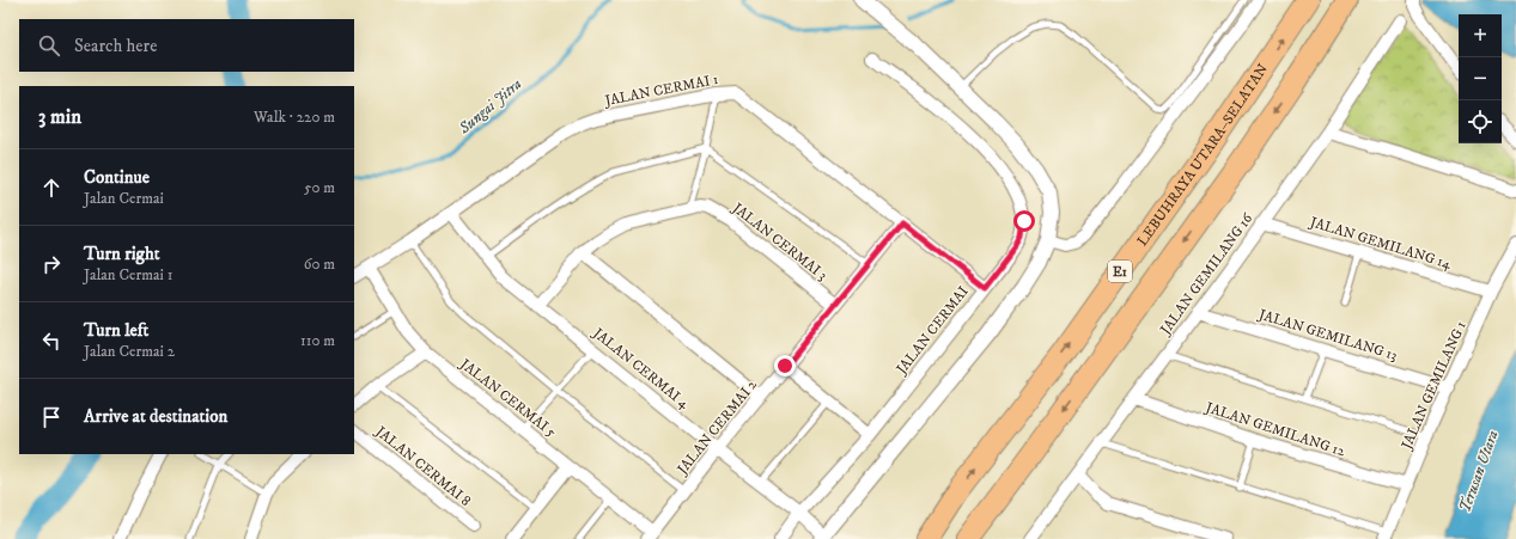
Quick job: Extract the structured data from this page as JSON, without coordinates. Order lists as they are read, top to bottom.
{
  "streets": {
    "highway": ["LEBUHRAYA UTARA–SELATAN", "E1"],
    "street": [
      "JALAN CERMAI 1",
      "JALAN CERMAI 3",
      "JALAN GEMILANG 14",
      "JALAN GEMILANG 16",
      "JALAN CERMAI",
      "JALAN GEMILANG 13",
      "JALAN CERMAI 4",
      "JALAN GEMILANG 1",
      "JALAN CERMAI 5",
      "JALAN CERMAI 2",
      "JALAN GEMILANG 12",
      "JALAN CERMAI 8"
    ]
  },
  "crossings": [
    ["JALAN CERMAI 1", "JALAN CERMAI"],
    ["JALAN CERMAI 1", "JALAN CERMAI 4"],
    ["JALAN CERMAI 1", "JALAN CERMAI 5"],
    ["JALAN CERMAI 1", "JALAN CERMAI 2"],
    ["JALAN CERMAI 3", "JALAN CERMAI 4"],
    ["JALAN CERMAI 3", "JALAN CERMAI 2"],
    ["JALAN GEMILANG 14", "JALAN GEMILANG 16"],
    ["JALAN GEMILANG 14", "JALAN GEMILANG 1"],
    ["JALAN GEMILANG 16", "JALAN GEMILANG 13"],
    ["JALAN GEMILANG 16", "JALAN GEMILANG 12"],
    ["JALAN CERMAI", "JALAN CERMAI 4"],
    ["JALAN GEMILANG 13", "JALAN GEMILANG 1"],
    ["JALAN CERMAI 4", "JALAN CERMAI 2"],
    ["JALAN GEMILANG 1", "JALAN GEMILANG 12"],
    ["JALAN CERMAI 5", "JALAN CERMAI 2"]
  ],
  "water": ["Sungai Jitra", "Terusan Utara"],
  "page": {
    "map_buttons": ["+", "−"],
    "search": "Search here",
    "heading": ["3 min", "Walk · 220 m"],
    "list": [
      ["Continue", "Jalan Cermai", "50 m"],
      ["Turn right", "Jalan Cermai 1", "60 m"],
      ["Turn left", "Jalan Cermai 2", "110 m"],
      "Arrive at destination"
    ]
  }
}
